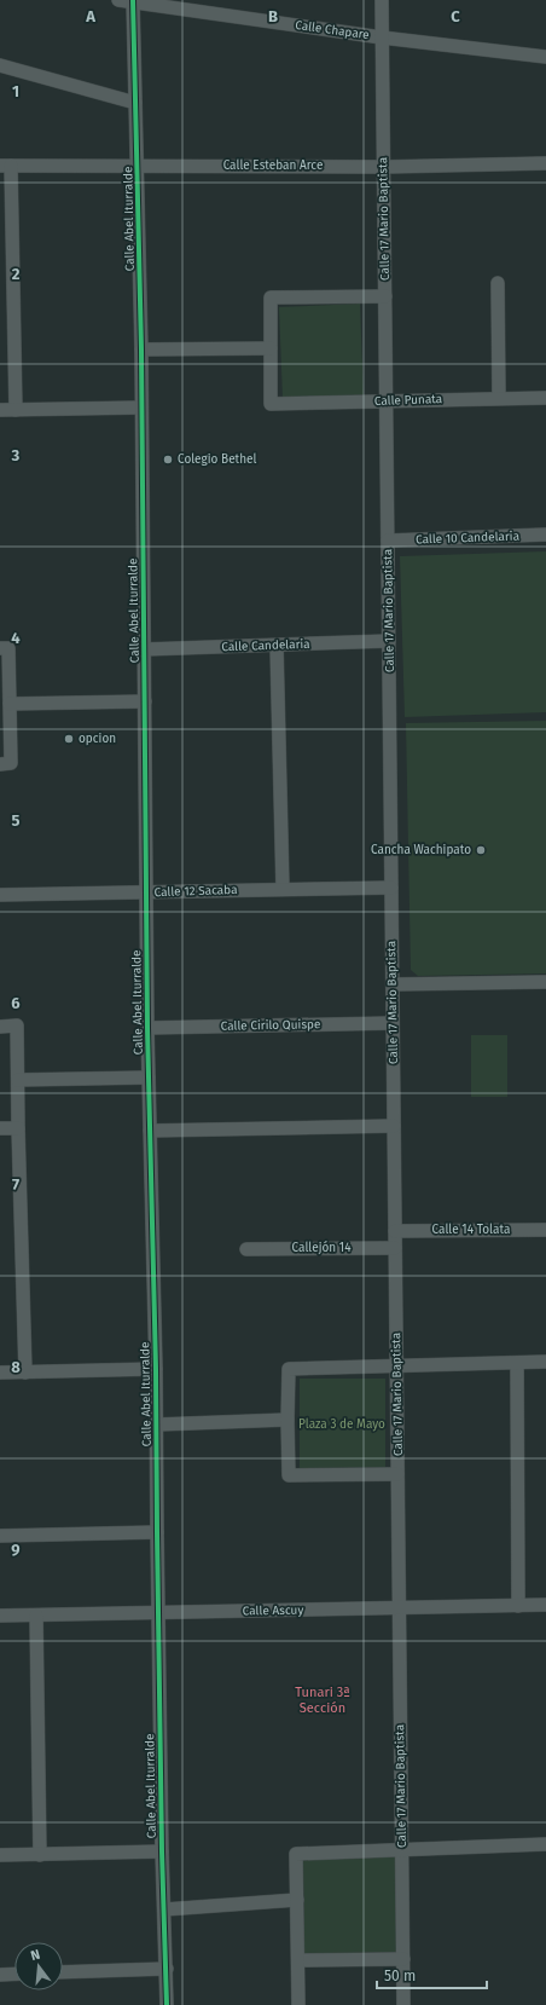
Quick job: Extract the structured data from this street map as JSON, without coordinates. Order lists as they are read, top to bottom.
{
  "streets": {
    "street": [
      "Calle Chapare",
      "Calle Esteban Arce",
      "Calle Abel Iturralde",
      "Calle 17 Mario Baptista",
      "Calle Punata",
      "Calle 10 Candelaria",
      "Calle Candelaria",
      "Calle 12 Sacaba",
      "Calle Cirilo Quispe",
      "Calle 14 Tolata",
      "Callejón 14",
      "Calle Ascuy"
    ]
  },
  "crossings": [
    ["Calle Chapare", "Calle Abel Iturralde"],
    ["Calle Chapare", "Calle 17 Mario Baptista"],
    ["Calle Esteban Arce", "Calle Abel Iturralde"],
    ["Calle Esteban Arce", "Calle 17 Mario Baptista"],
    ["Calle Abel Iturralde", "Calle Candelaria"],
    ["Calle Abel Iturralde", "Calle 12 Sacaba"],
    ["Calle Abel Iturralde", "Calle Cirilo Quispe"],
    ["Calle Abel Iturralde", "Calle Ascuy"],
    ["Calle 17 Mario Baptista", "Calle Punata"],
    ["Calle 17 Mario Baptista", "Calle 10 Candelaria"],
    ["Calle 17 Mario Baptista", "Calle Candelaria"],
    ["Calle 17 Mario Baptista", "Calle 12 Sacaba"],
    ["Calle 17 Mario Baptista", "Calle Cirilo Quispe"],
    ["Calle 17 Mario Baptista", "Calle 14 Tolata"],
    ["Calle 17 Mario Baptista", "Callejón 14"],
    ["Calle 17 Mario Baptista", "Calle Ascuy"]
  ],
  "districts": ["Tunari 3ª Sección"],
  "parks": ["Plaza 3 de Mayo"],
  "places": ["Colegio Bethel", "opcion", "Cancha Wachipato"],
  "scale_bar": "50 m",
  "north": "top",
  "grid": {
    "columns": ["A", "B", "C"],
    "rows": [
      "1",
      "2",
      "3",
      "4",
      "5",
      "6",
      "7",
      "8",
      "9"
    ]
  }
}
